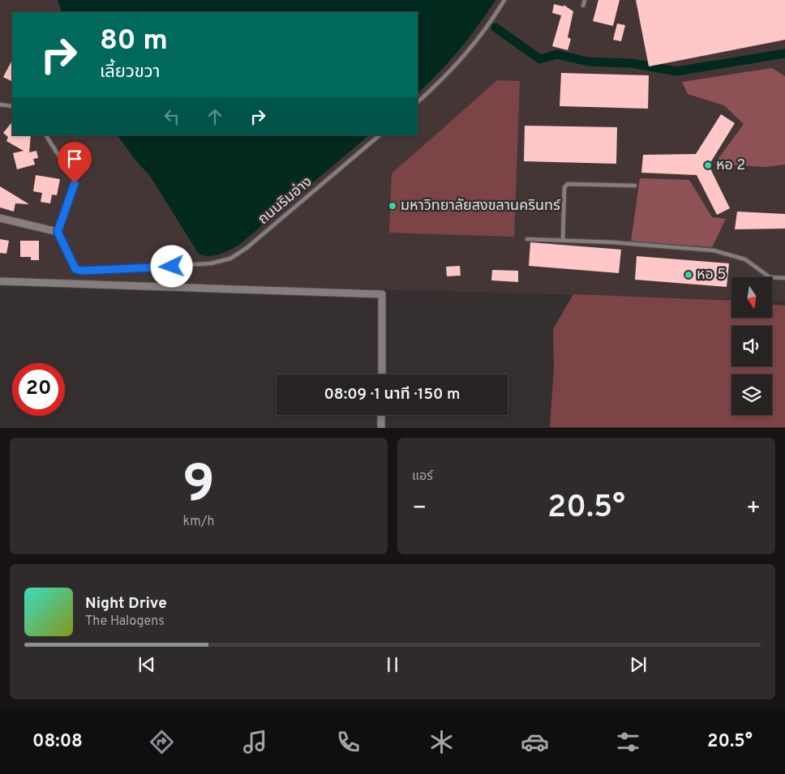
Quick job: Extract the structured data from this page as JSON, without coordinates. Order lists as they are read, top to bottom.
{
  "streets": {
    "lane": ["ถนนริมอ่าง"]
  },
  "places": ["หอ 2", "มหาวิทยาลัยสงขลานครินทร์", "หอ 5"],
  "north": "bottom",
  "page": {
    "turn": ["80 m", "เลี้ยวขวา"],
    "limit": "20",
    "trip": "08:09 · 1 นาที · 150 m",
    "tile": [
      ["9", "km/h"],
      "แอร์"
    ],
    "heat": ["−", "20.5°", "+"],
    "song": ["Night Drive", "The Halogens"],
    "tabs": ["08:08", "20.5°"]
  }
}
